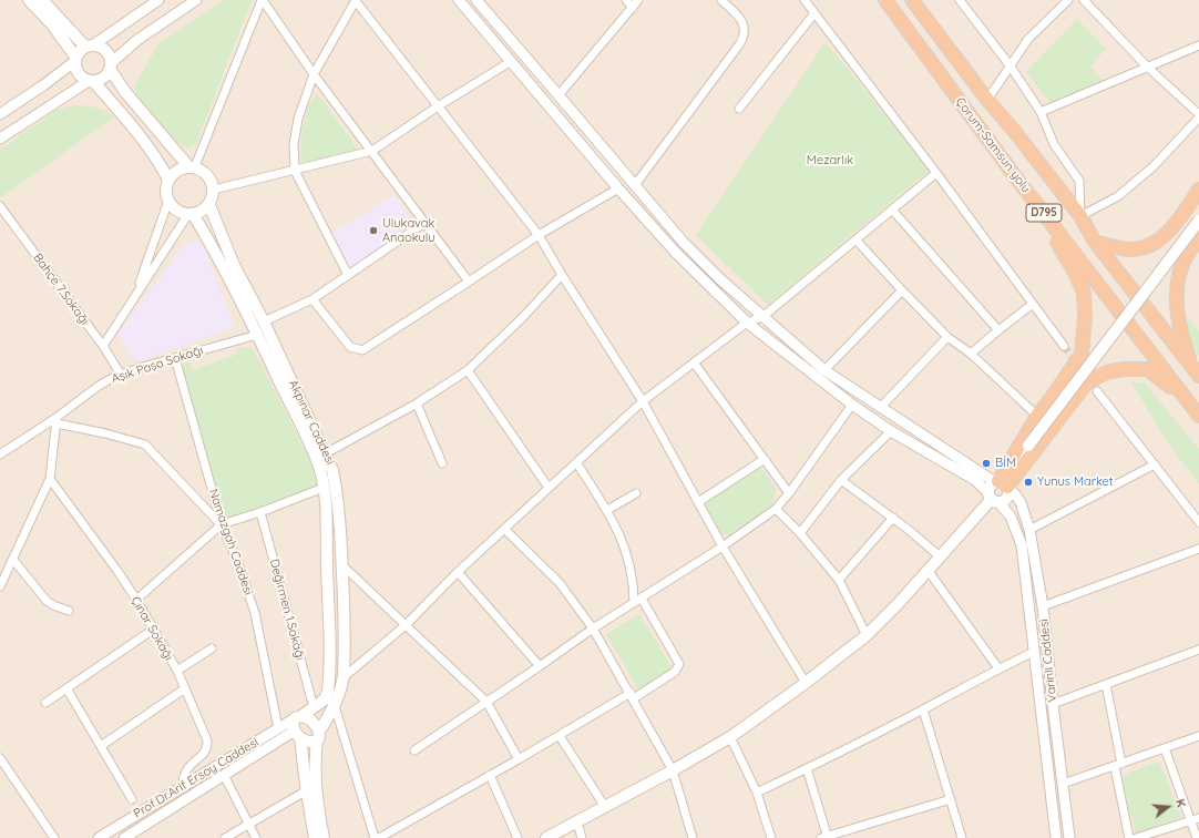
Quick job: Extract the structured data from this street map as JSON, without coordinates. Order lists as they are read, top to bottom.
{
  "streets": {
    "highway": ["Çorum-Samsun yolu", "D795"],
    "main road": ["Akpınar Caddesi"],
    "street": [
      "Bahçe 7.Sokağı",
      "Aşık Paşa Sokağı",
      "Namazgah Caddesi",
      "Değirmen 1.Sokağı",
      "Çınar Sokağı",
      "Varinli Caddesi",
      "Prof.Dr.Arif Ersoy Caddesi"
    ]
  },
  "crossings": [
    ["Bahçe 7.Sokağı", "Aşık Paşa Sokağı"],
    ["Aşık Paşa Sokağı", "Akpınar Caddesi"],
    ["Aşık Paşa Sokağı", "Namazgah Caddesi"],
    ["Akpınar Caddesi", "Değirmen 1.Sokağı"],
    ["Akpınar Caddesi", "Prof.Dr.Arif Ersoy Caddesi"],
    ["Namazgah Caddesi", "Prof.Dr.Arif Ersoy Caddesi"],
    ["Çınar Sokağı", "Prof.Dr.Arif Ersoy Caddesi"]
  ],
  "parks": ["Mezarlık"],
  "places": ["Ulukavak Anaokulu", "BİM", "Yunus Market"],
  "north": "right"
}
